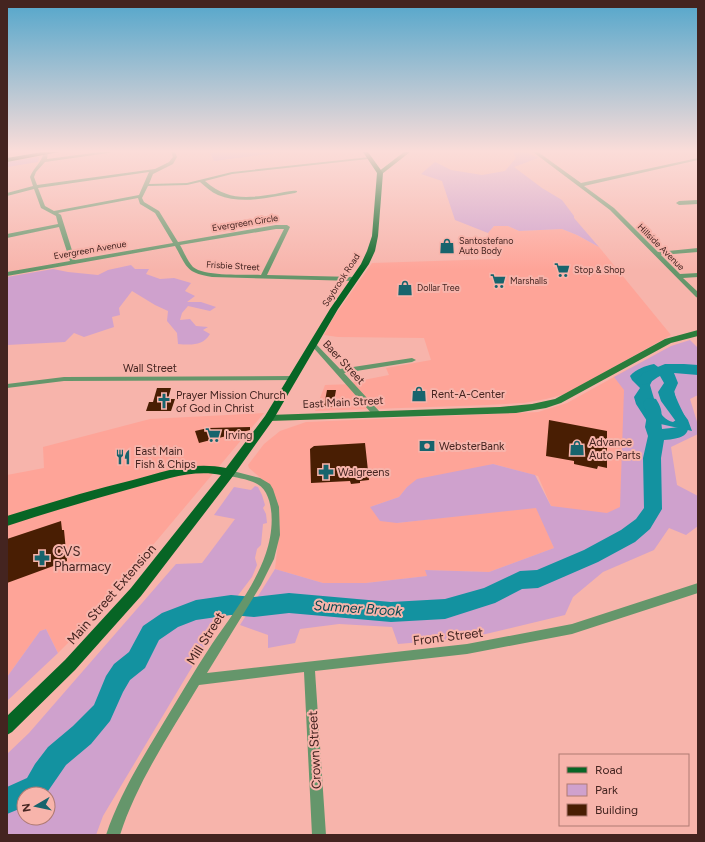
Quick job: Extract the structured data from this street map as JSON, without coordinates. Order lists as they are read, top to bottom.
{
  "streets": {
    "main road": ["Saybrook Road", "East Main Street", "Main Street Extension"],
    "street": [
      "Evergreen Circle",
      "Hillside Avenue",
      "Evergreen Avenue",
      "Frisbie Street",
      "Baer Street",
      "Wall Street",
      "Front Street",
      "Mill Street",
      "Crown Street"
    ]
  },
  "crossings": [
    ["Evergreen Circle", "Evergreen Avenue"],
    ["Evergreen Circle", "Frisbie Street"],
    ["Evergreen Avenue", "Frisbie Street"],
    ["Frisbie Street", "Saybrook Road"],
    ["Saybrook Road", "Baer Street"],
    ["Saybrook Road", "Wall Street"],
    ["Saybrook Road", "East Main Street"],
    ["Baer Street", "East Main Street"],
    ["Main Street Extension", "Mill Street"],
    ["Front Street", "Mill Street"],
    ["Front Street", "Crown Street"]
  ],
  "water": ["Sumner Brook"],
  "places": {
    "shop": [
      "Santostefano Auto Body",
      "Dollar Tree",
      "Rent-A-Center",
      "Advance Auto Parts"
    ],
    "supermarket": ["Stop & Shop", "Marshalls", "Irving"],
    "church": ["Prayer Mission Church of God in Christ"],
    "bank": ["WebsterBank"],
    "restaurant": ["East Main Fish & Chips"],
    "pharmacy": ["Walgreens", "CVS Pharmacy"]
  },
  "legend": ["Road", "Park", "Building"],
  "north": "left"
}
